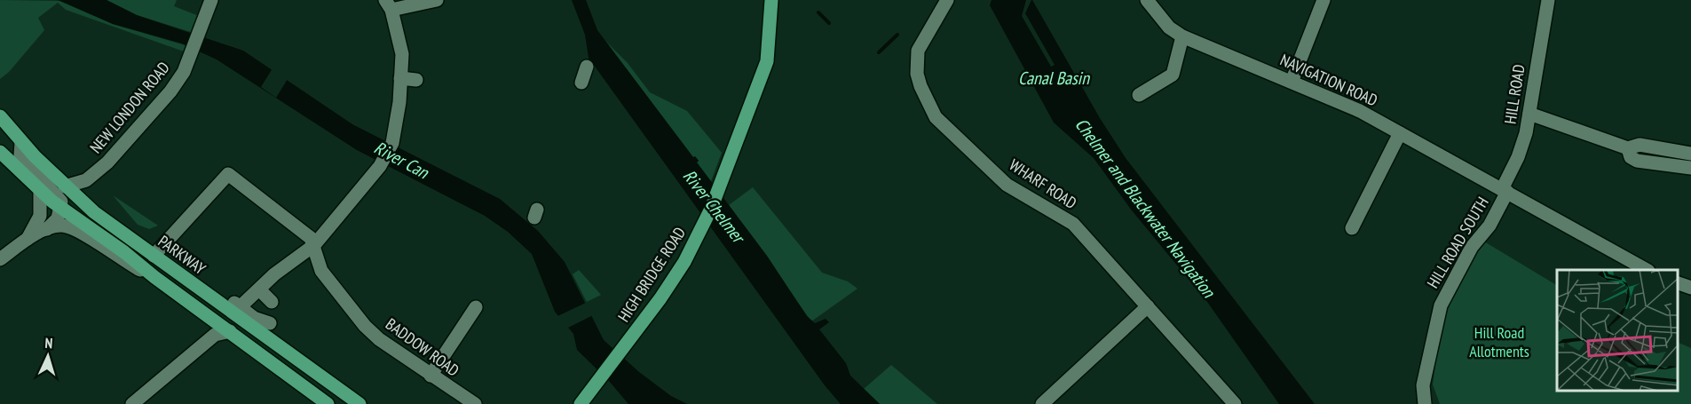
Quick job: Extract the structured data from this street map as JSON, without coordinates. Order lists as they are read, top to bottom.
{
  "streets": {
    "main road": ["PARKWAY", "HIGH BRIDGE ROAD"],
    "street": [
      "NAVIGATION ROAD",
      "HILL ROAD",
      "NEW LONDON ROAD",
      "WHARF ROAD",
      "HILL ROAD SOUTH",
      "BADDOW ROAD"
    ]
  },
  "crossings": [
    ["NAVIGATION ROAD", "HILL ROAD"],
    ["NAVIGATION ROAD", "HILL ROAD SOUTH"],
    ["HILL ROAD", "HILL ROAD SOUTH"],
    ["NEW LONDON ROAD", "PARKWAY"],
    ["PARKWAY", "BADDOW ROAD"]
  ],
  "water": [
    "Canal Basin",
    "River Can",
    "River Chelmer",
    "Chelmer and Blackwater Navigation"
  ],
  "parks": ["Hill Road Allotments"],
  "north": "top"
}
